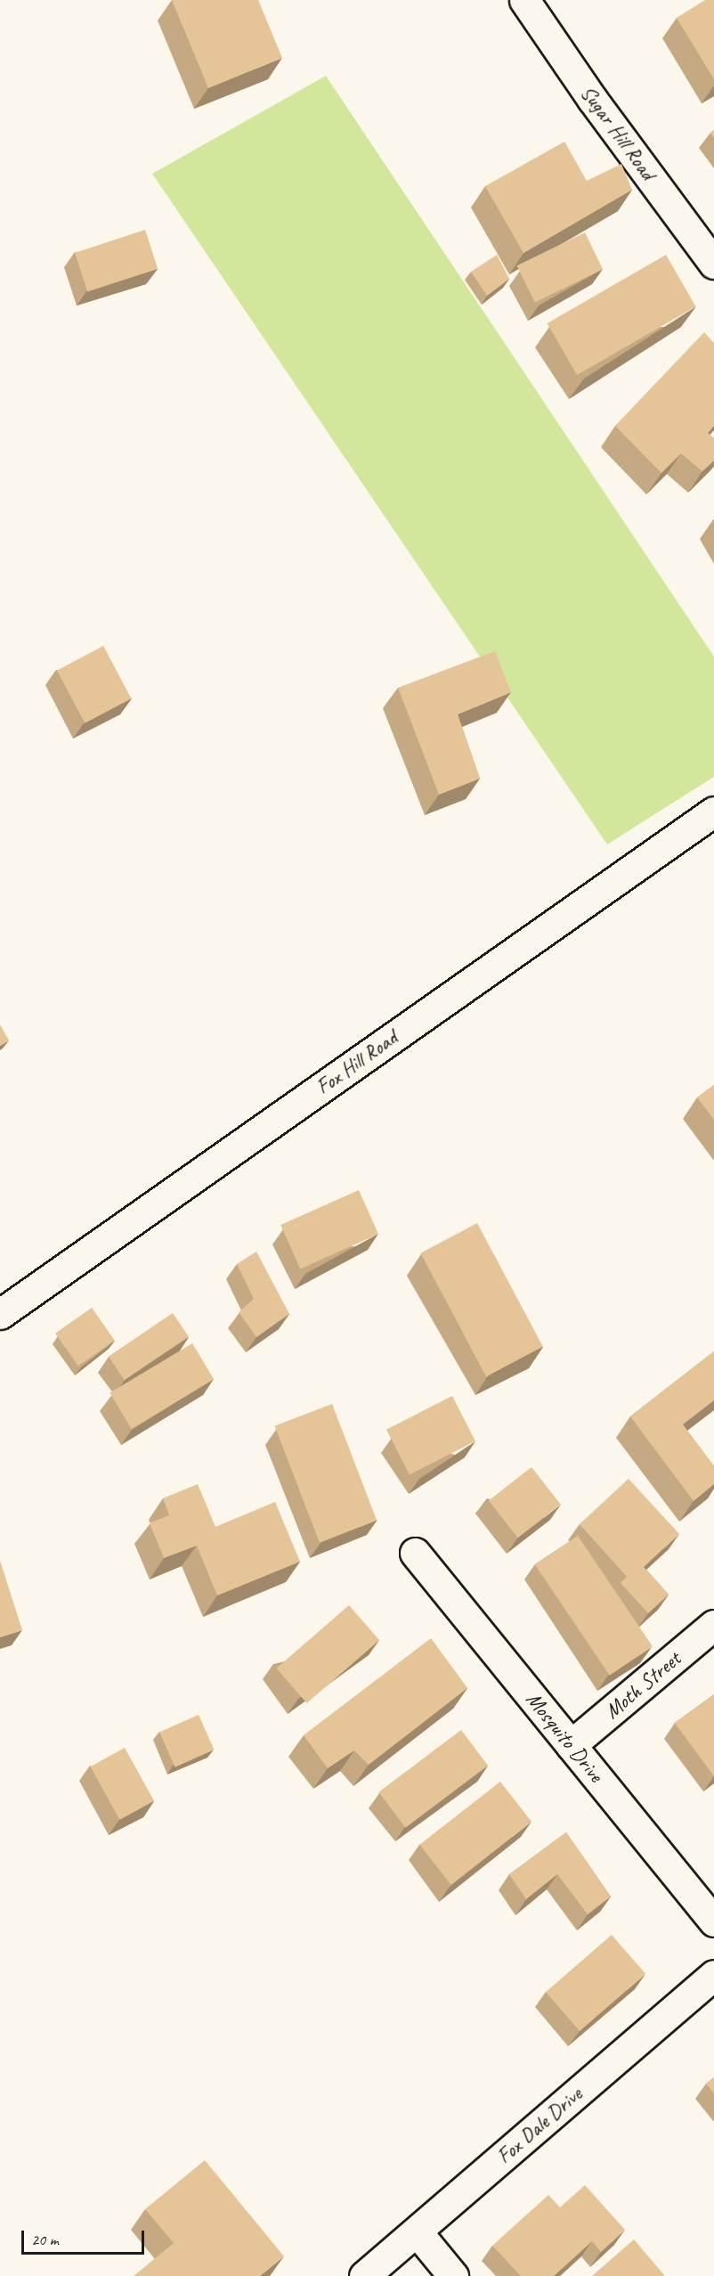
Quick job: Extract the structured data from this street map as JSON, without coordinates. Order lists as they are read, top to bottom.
{
  "streets": {
    "street": [
      "Sugar Hill Road",
      "Fox Hill Road",
      "Moth Street",
      "Mosquito Drive",
      "Fox Dale Drive"
    ]
  },
  "crossings": [
    ["Moth Street", "Mosquito Drive"]
  ],
  "scale_bar": "20 m"
}
